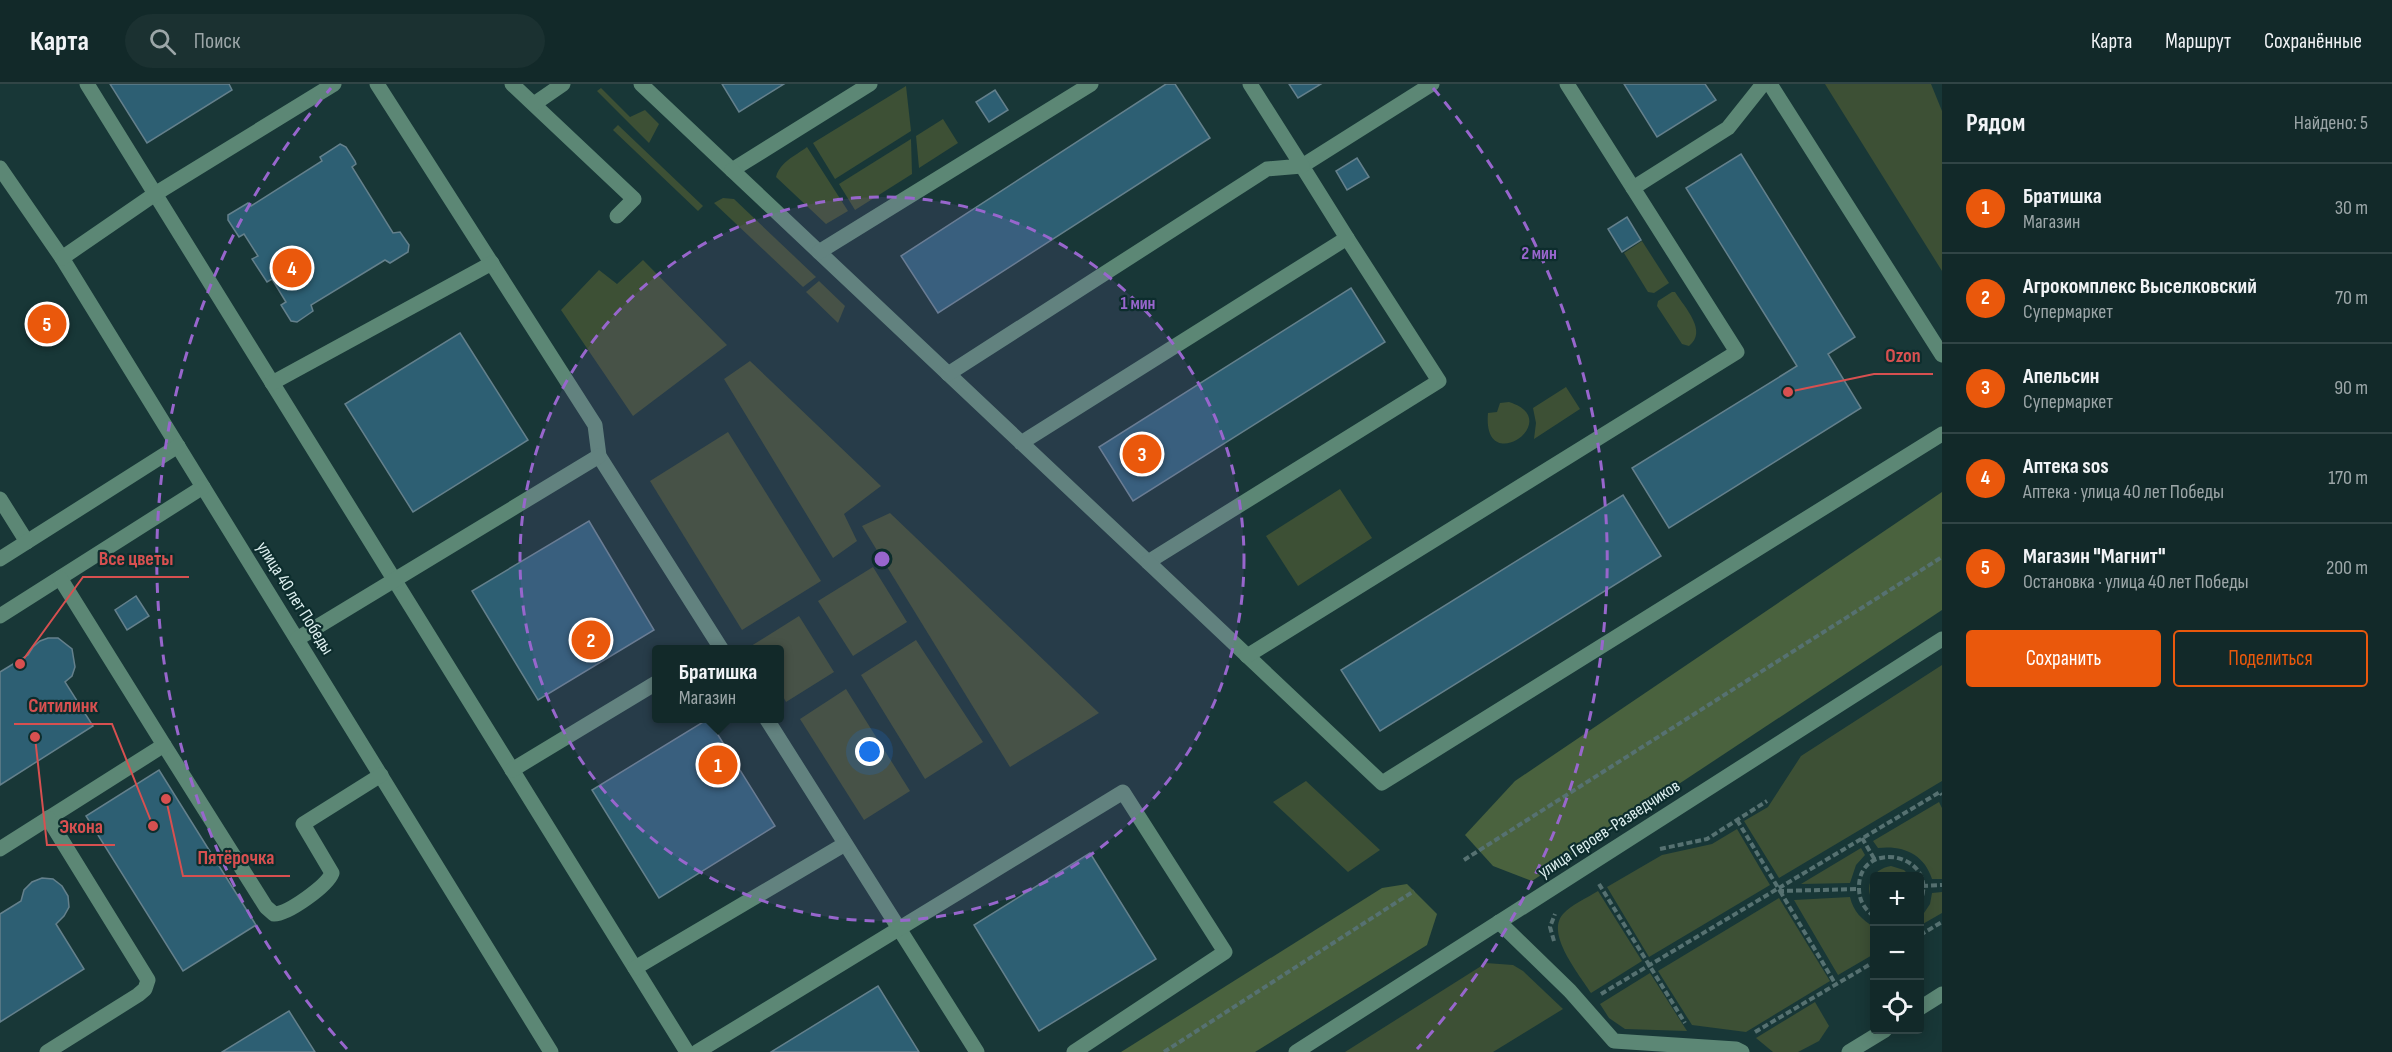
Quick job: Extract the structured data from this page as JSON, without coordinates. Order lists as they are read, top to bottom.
{
  "streets": {
    "street": ["улица 40 лет Победы", "улица Героев-Разведчиков"]
  },
  "places": [
    "Ozon",
    "Все цветы",
    "Экона",
    "Пятёрочка",
    "Ситилинк"
  ],
  "page": {
    "header": "Карта",
    "search": "Поиск",
    "nav": ["Карта", "Маршрут", "Сохранённые"],
    "heading": ["Рядом", "Найдено: 5"],
    "list": [
      {
        "mark": "1",
        "name": "Братишка",
        "note": "Магазин",
        "value": "30 m"
      },
      {
        "mark": "2",
        "name": "Агрокомплекс Выселковский",
        "note": "Супермаркет",
        "value": "70 m"
      },
      {
        "mark": "3",
        "name": "Апельсин",
        "note": "Супермаркет",
        "value": "90 m"
      },
      {
        "mark": "4",
        "name": "Аптека sos",
        "note": "Аптека · улица 40 лет Победы",
        "value": "170 m"
      },
      {
        "mark": "5",
        "name": "Магазин \"Магнит\"",
        "note": "Остановка · улица 40 лет Победы",
        "value": "200 m"
      }
    ],
    "pins": [
      "4",
      "5",
      "3",
      "2",
      "1"
    ],
    "buttons": ["Сохранить", "Поделиться"],
    "popup": ["Братишка", "Магазин"],
    "map_buttons": ["+", "−"]
  },
  "rings": ["2 мин", "1 мин"]
}
